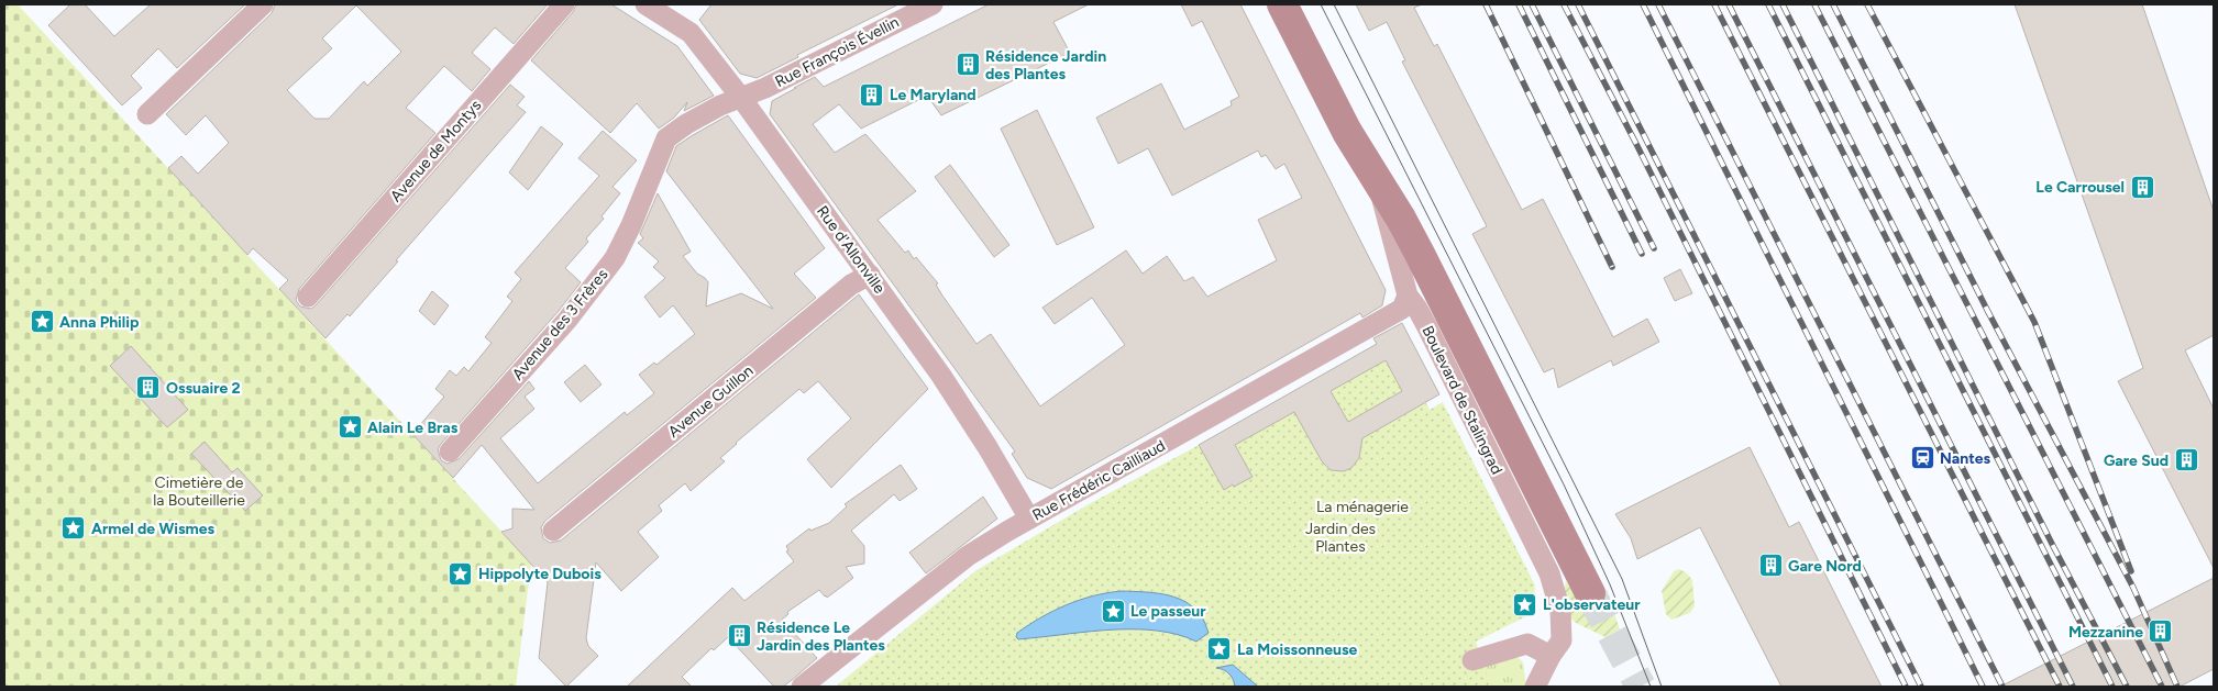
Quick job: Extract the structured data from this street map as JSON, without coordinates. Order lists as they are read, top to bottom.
{
  "streets": {
    "street": [
      "Rue François Évellin",
      "Avenue de Montys",
      "Rue d'Allonville",
      "Avenue des 3 Frères",
      "Boulevard de Stalingrad",
      "Avenue Guillon",
      "Rue Frédéric Cailliaud"
    ]
  },
  "crossings": [
    ["Rue François Évellin", "Rue d'Allonville"],
    ["Rue François Évellin", "Avenue des 3 Frères"],
    ["Rue d'Allonville", "Avenue des 3 Frères"],
    ["Rue d'Allonville", "Avenue Guillon"],
    ["Rue d'Allonville", "Rue Frédéric Cailliaud"],
    ["Boulevard de Stalingrad", "Rue Frédéric Cailliaud"]
  ],
  "parks": ["Cimetière de la Bouteillerie", "La ménagerie", "Jardin des Plantes"],
  "places": {
    "building": [
      "Résidence Jardin des Plantes",
      "Le Maryland",
      "Le Carrousel",
      "Ossuaire 2",
      "Gare Sud",
      "Gare Nord",
      "Mezzanine",
      "Résidence Le Jardin des Plantes"
    ],
    "place": [
      "Anna Philip",
      "Alain Le Bras",
      "Armel de Wismes",
      "Hippolyte Dubois",
      "L'observateur",
      "Le passeur",
      "La Moissonneuse"
    ],
    "station": ["Nantes"]
  }
}
